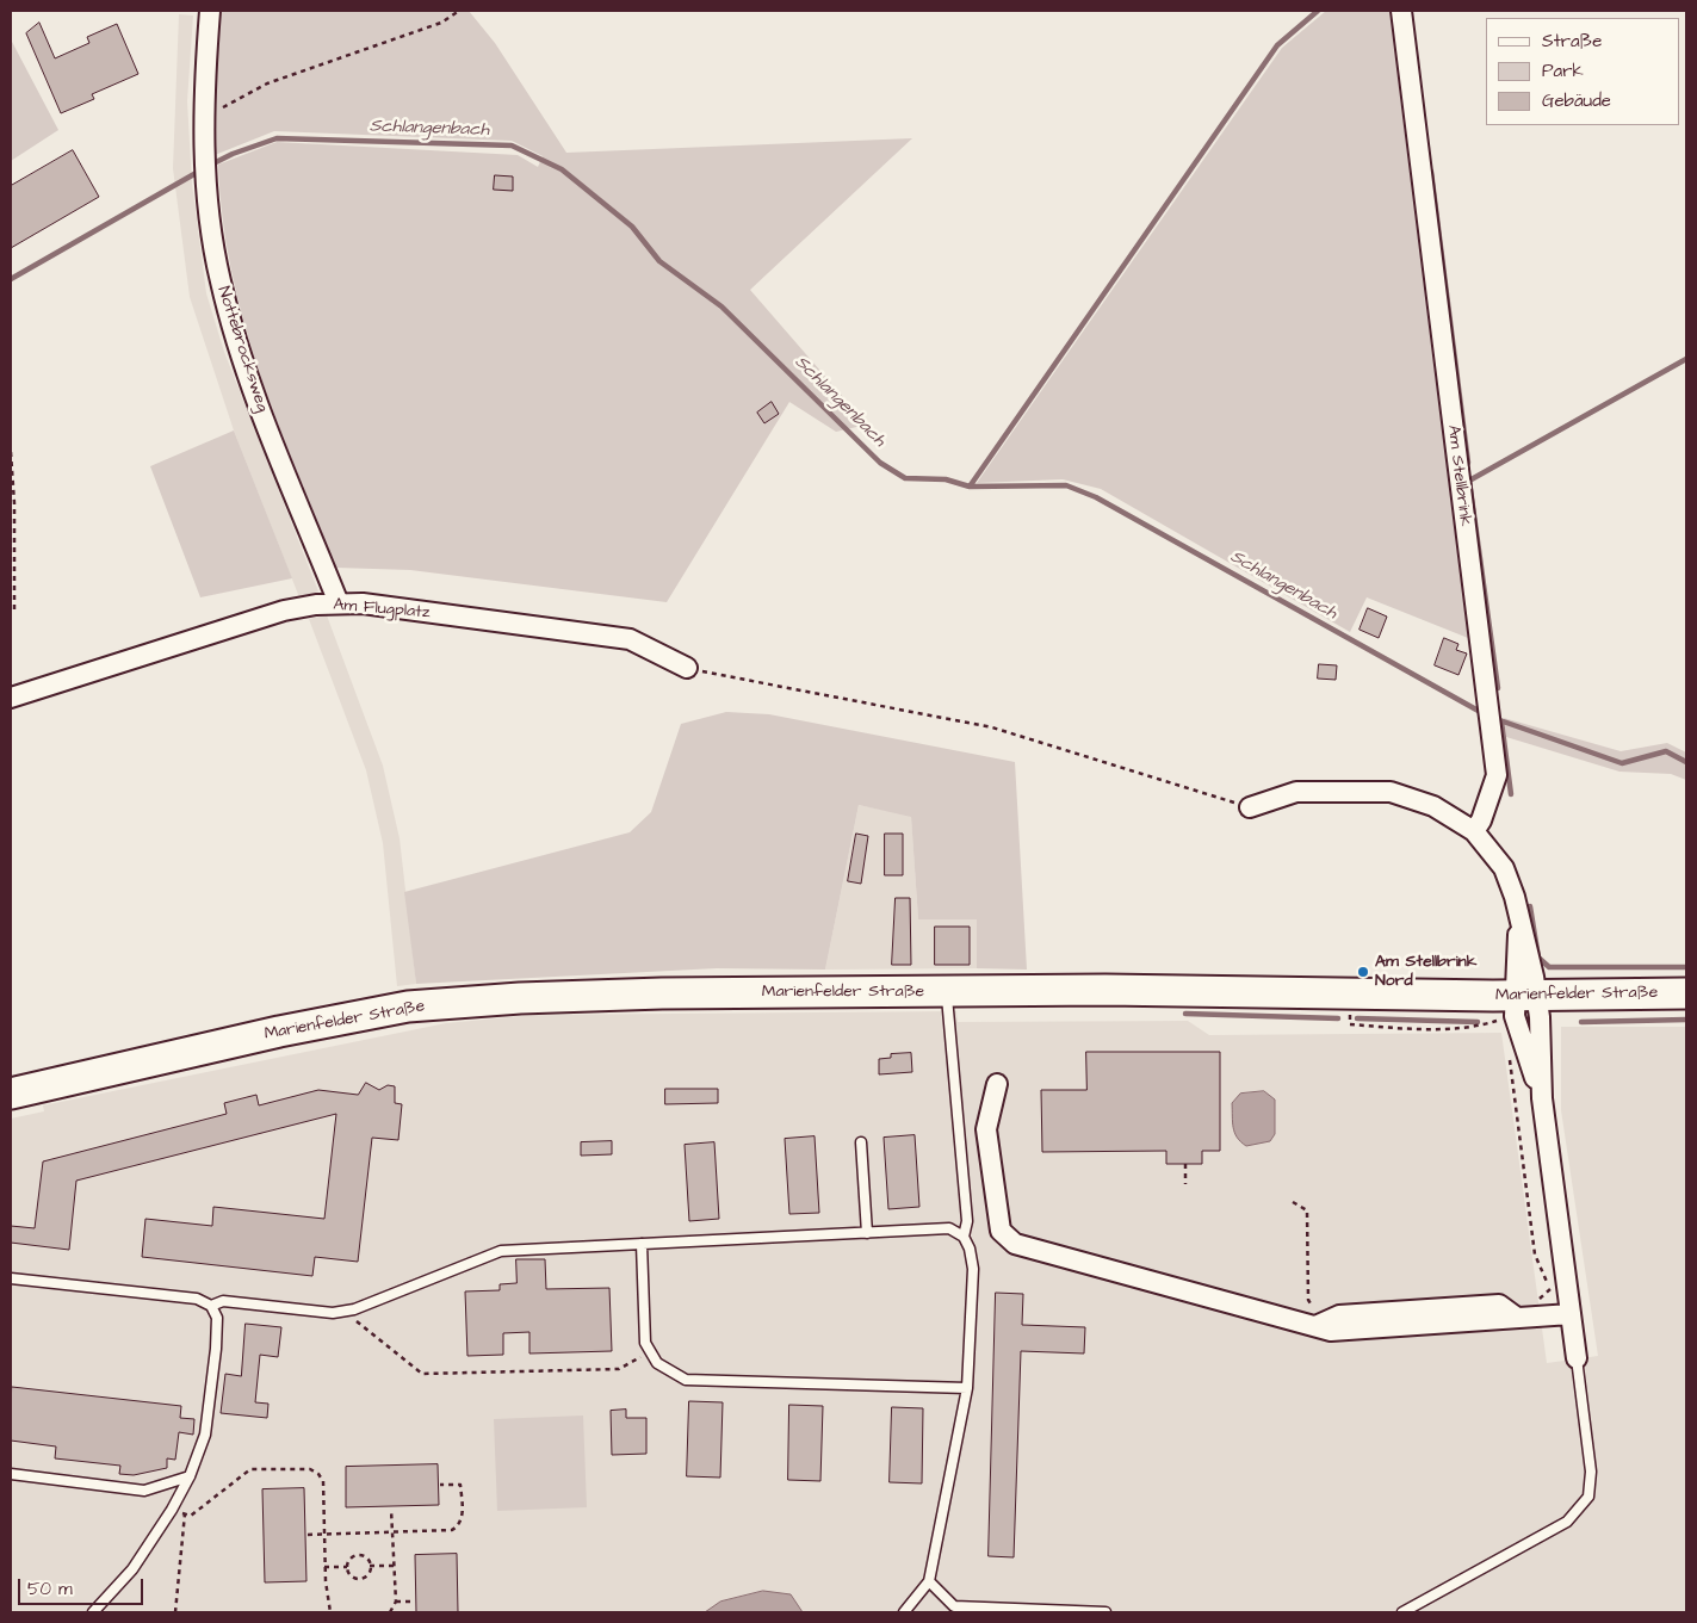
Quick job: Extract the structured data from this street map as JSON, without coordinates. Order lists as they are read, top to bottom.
{
  "streets": {
    "main road": ["Marienfelder Straße"],
    "street": ["Nottebrocksweg", "Am Stellbrink", "Am Flugplatz"]
  },
  "crossings": [
    ["Nottebrocksweg", "Am Flugplatz"]
  ],
  "water": ["Schlangenbach"],
  "places": ["Am Stellbrink Nord"],
  "legend": ["Straße", "Park", "Gebäude"],
  "scale_bar": "50 m"
}
